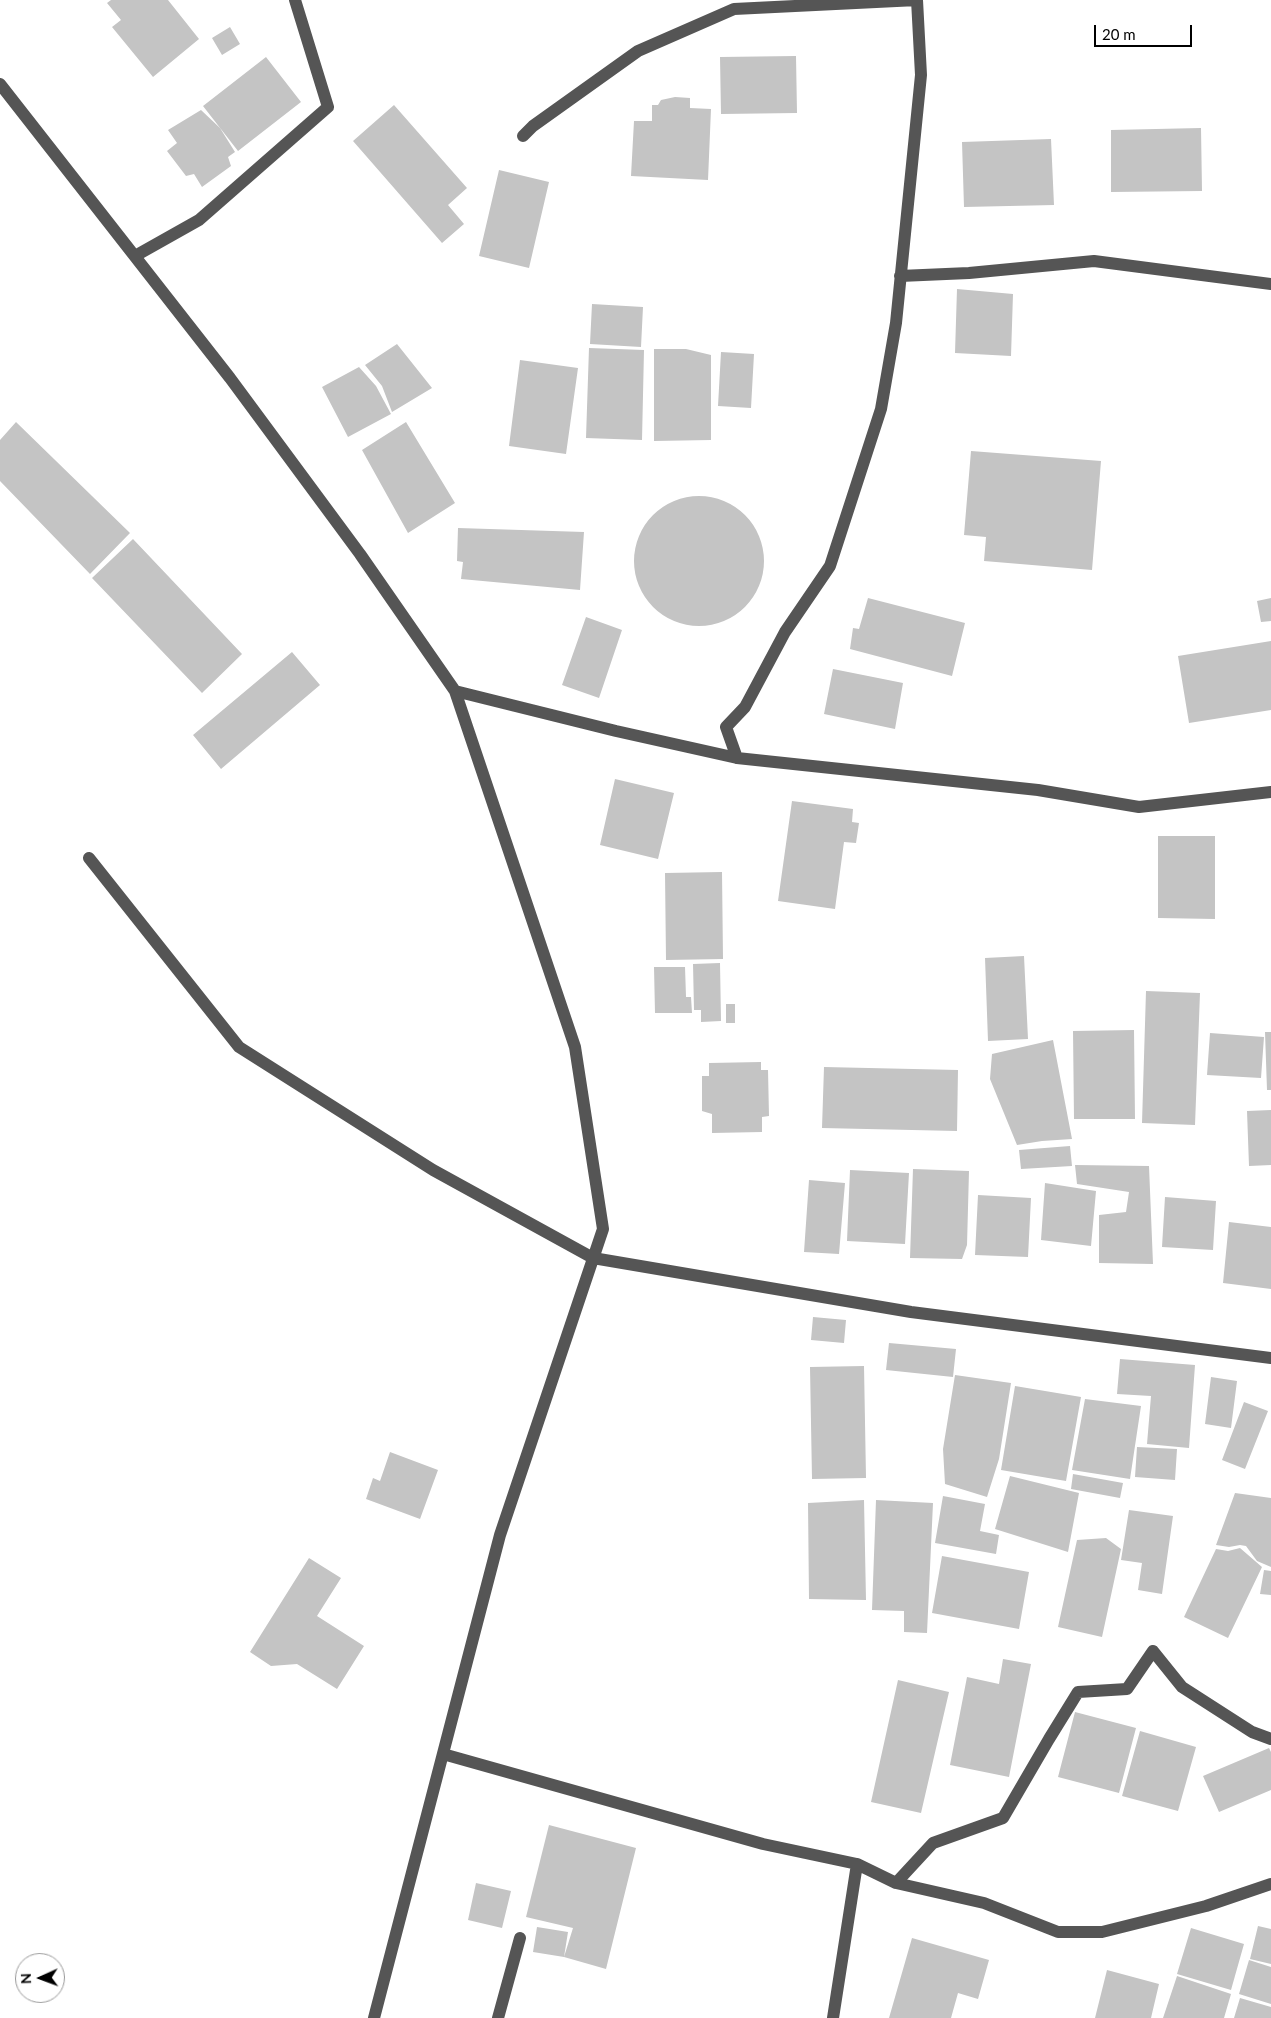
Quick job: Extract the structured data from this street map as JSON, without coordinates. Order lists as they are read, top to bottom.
{
  "scale_bar": "20 m",
  "north": "left"
}
